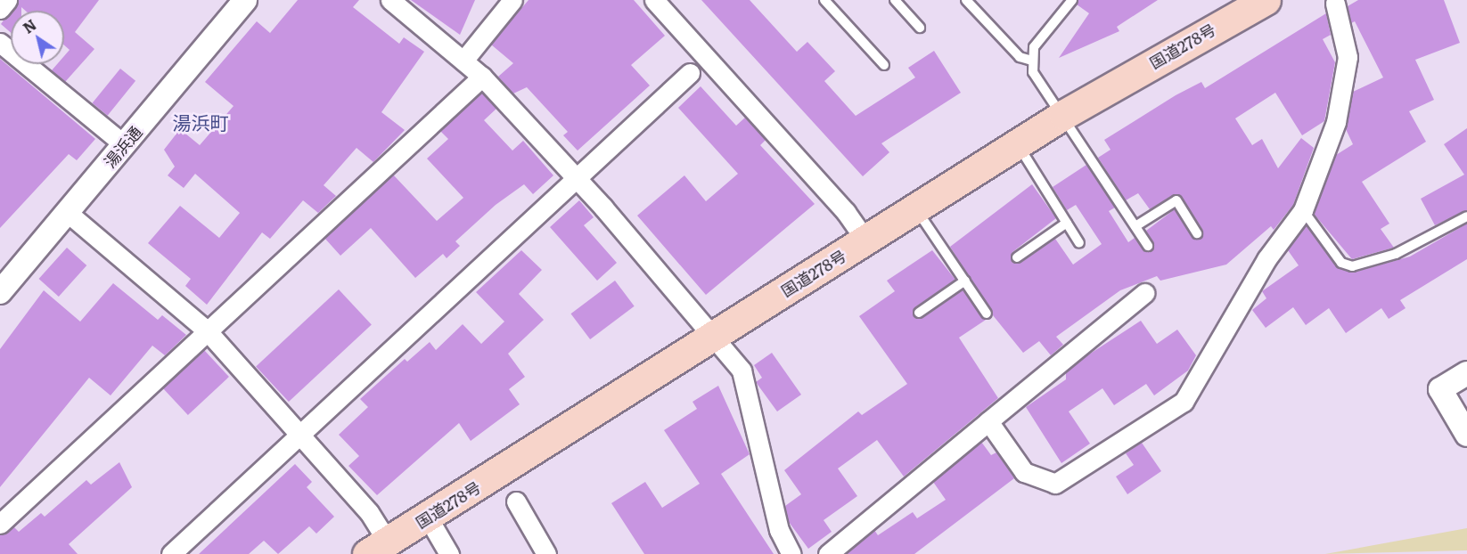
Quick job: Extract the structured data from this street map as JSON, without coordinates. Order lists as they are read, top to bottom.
{
  "streets": {
    "highway": ["国道278号"],
    "street": ["湯浜通"]
  },
  "districts": ["湯浜町"],
  "north": "top left"
}
